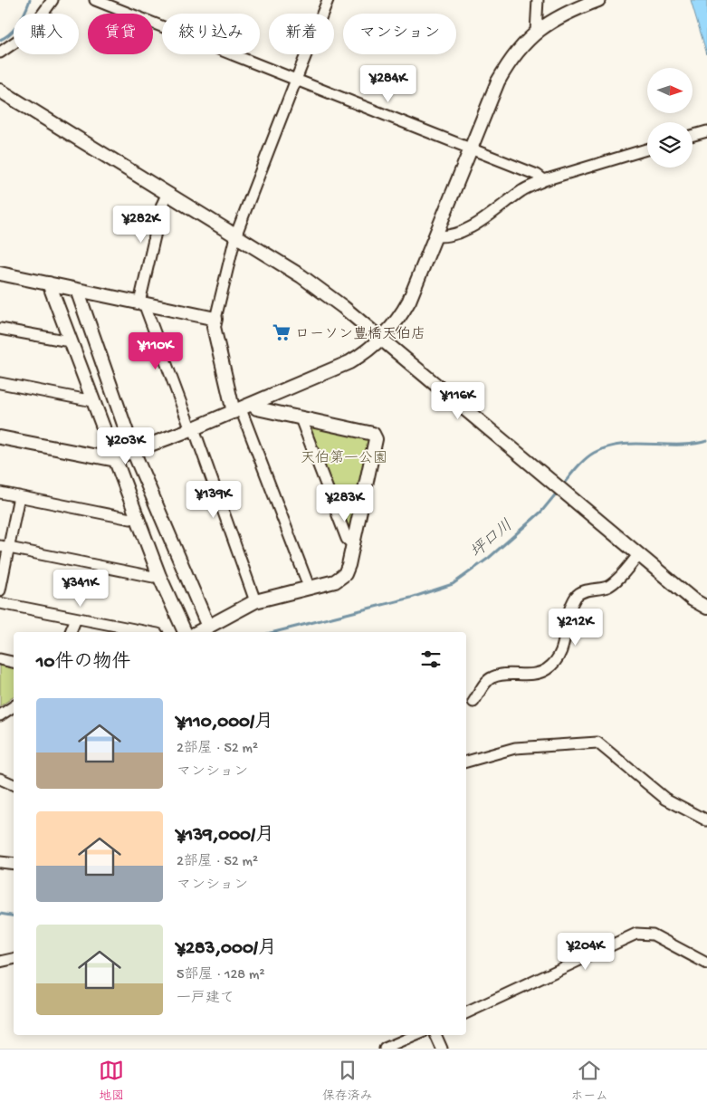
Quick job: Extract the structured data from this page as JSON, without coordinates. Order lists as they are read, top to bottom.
{
  "water": ["坪口川"],
  "parks": ["天伯第一公園"],
  "places": {
    "supermarket": ["ローソン豊橋天伯店"]
  },
  "north": "right",
  "page": {
    "chip": [
      "購入",
      "賃貸",
      "絞り込み",
      "新着",
      "マンション"
    ],
    "price": [
      "¥284K",
      "¥282K",
      "¥110K",
      "¥116K",
      "¥203K",
      "¥139K",
      "¥283K",
      "¥341K",
      "¥212K",
      "¥204K"
    ],
    "heading": "10件の物件",
    "list": [
      {
        "name": "¥110,000/月",
        "note": "2部屋 · 52 m² · マンション"
      },
      {
        "name": "¥139,000/月",
        "note": "2部屋 · 52 m² · マンション"
      },
      {
        "name": "¥283,000/月",
        "note": "5部屋 · 128 m² · 一戸建て"
      }
    ],
    "tabs": ["地図", "保存済み", "ホーム"]
  }
}
